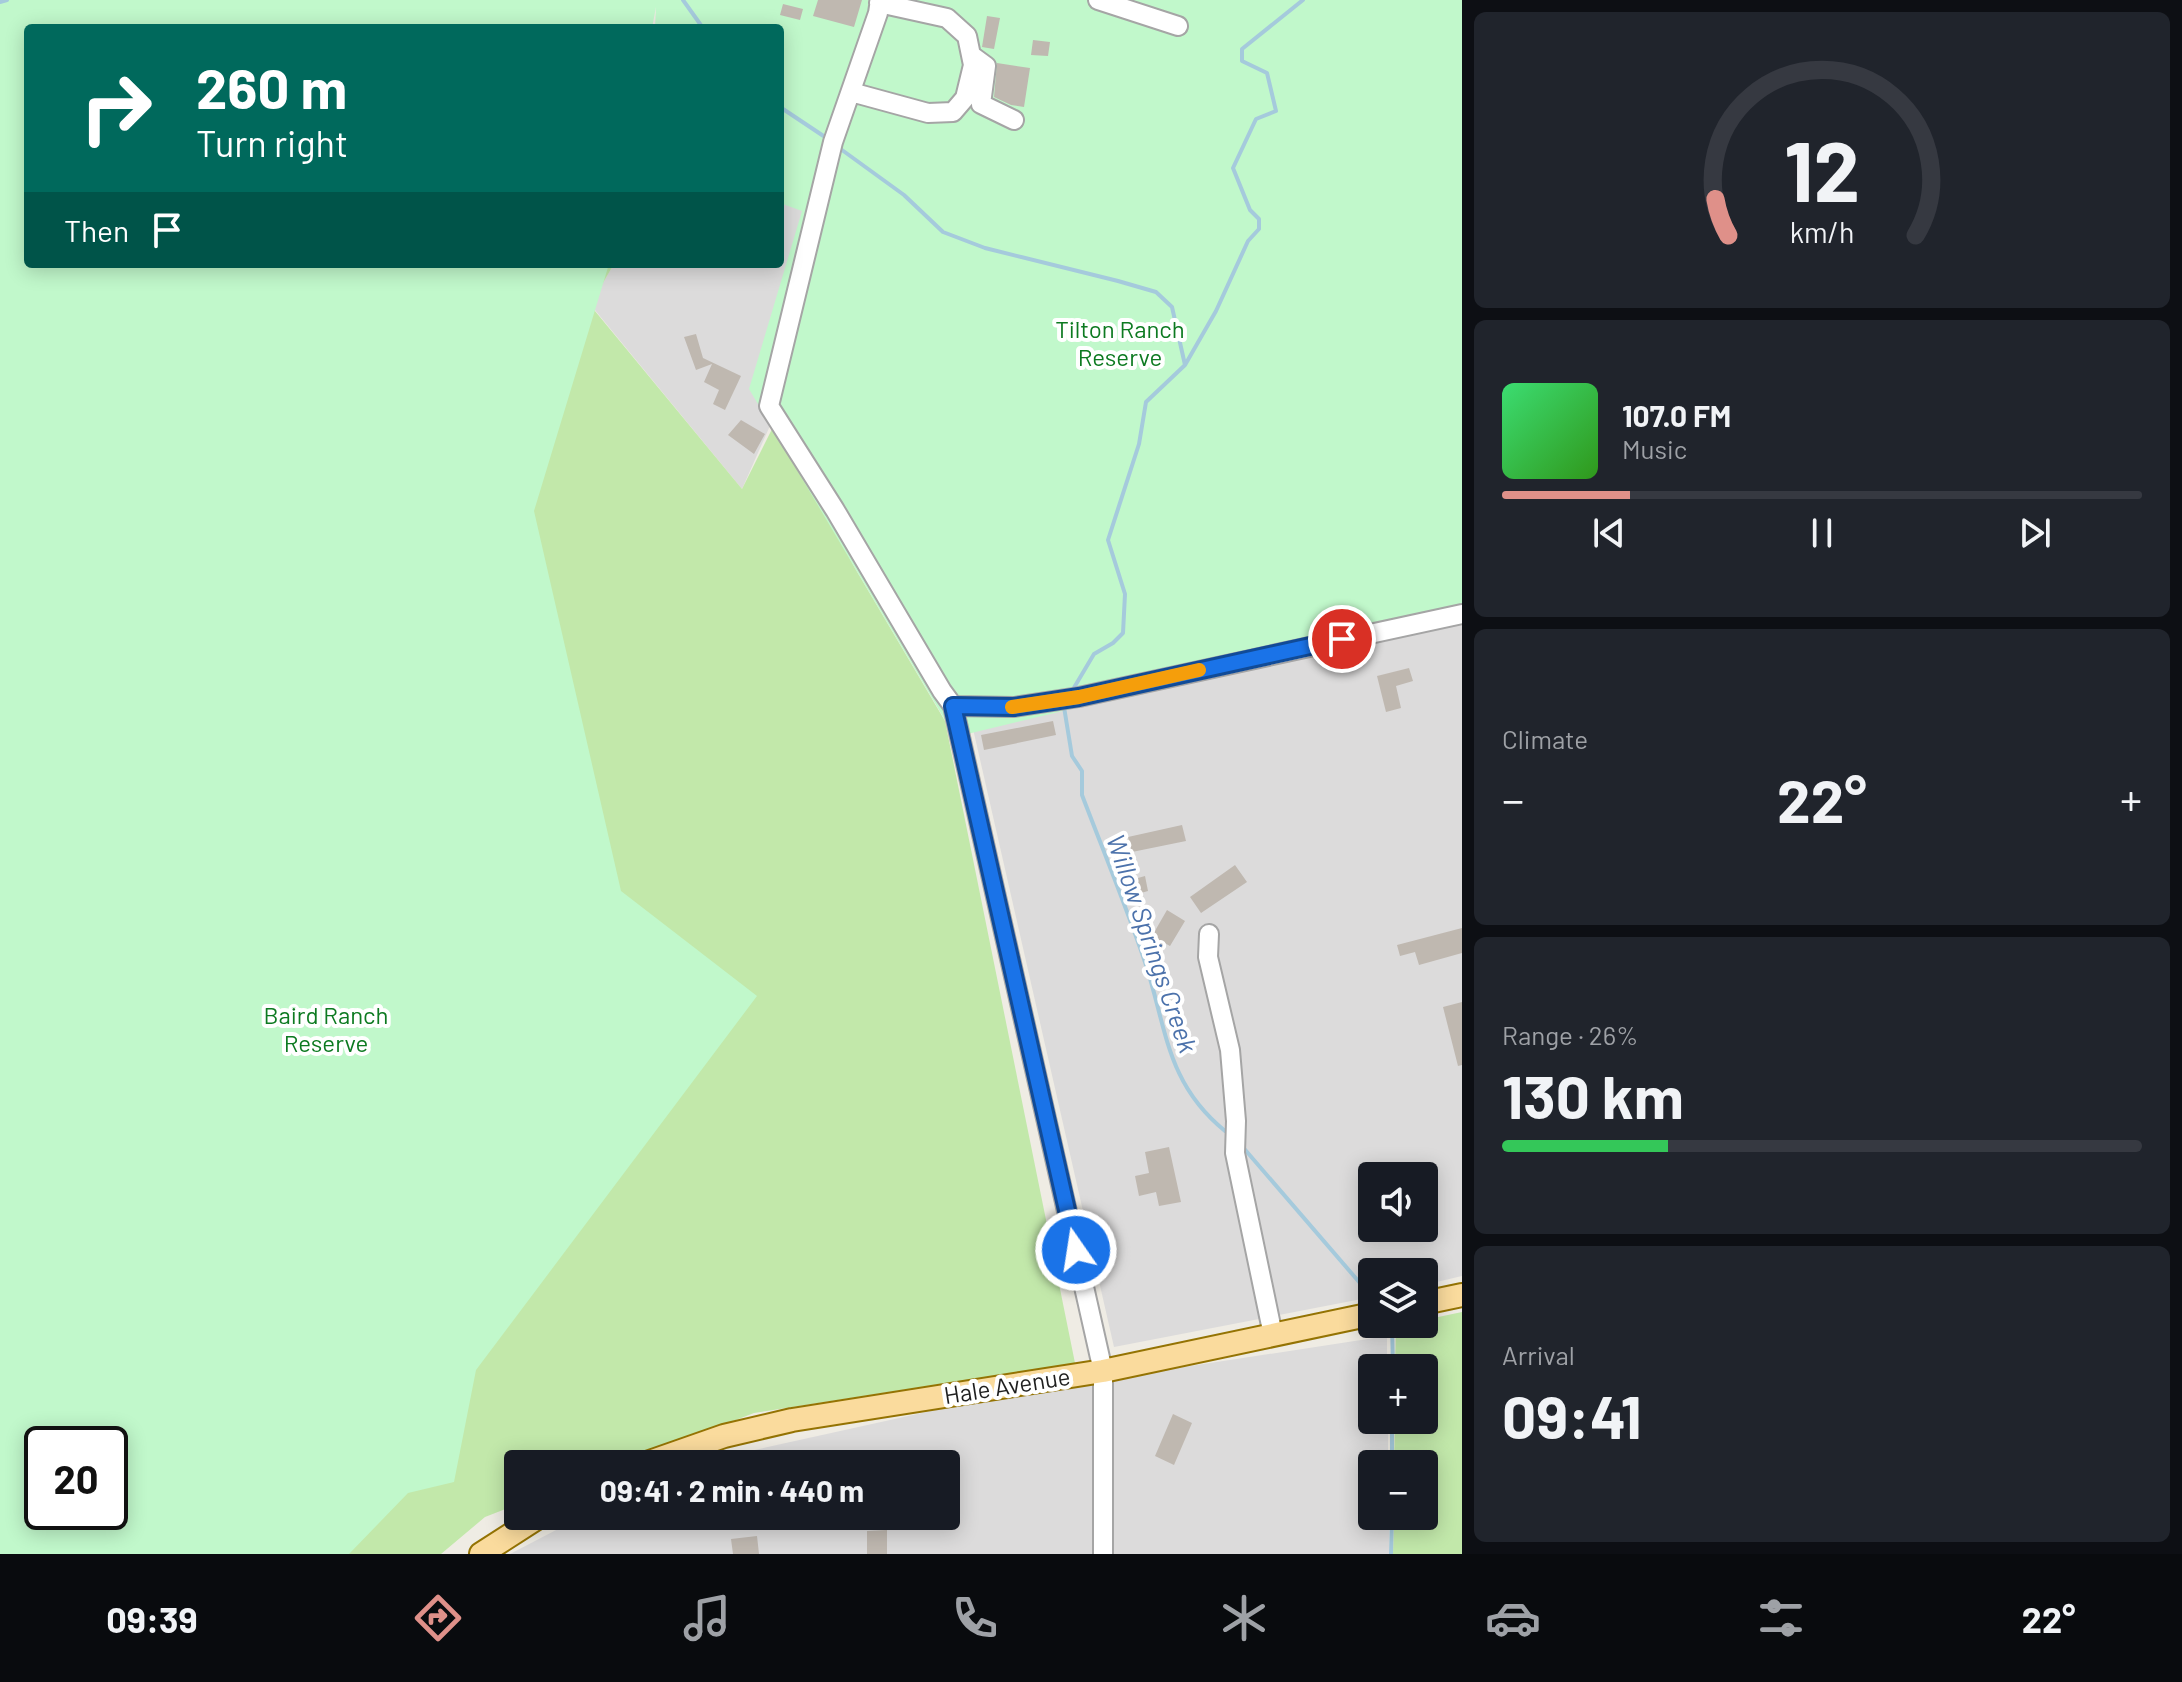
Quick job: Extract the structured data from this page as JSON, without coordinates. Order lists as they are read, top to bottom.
{
  "streets": {
    "main road": ["Hale Avenue"]
  },
  "water": ["Willow Springs Creek"],
  "parks": ["Tilton Ranch Reserve", "Baird Ranch Reserve"],
  "page": {
    "turn": ["260 m", "Turn right"],
    "then": "Then",
    "song": ["107.0 FM", "Music"],
    "tile": [
      "Climate",
      ["Range · 26%", "130 km"],
      ["Arrival", "09:41"]
    ],
    "heat": ["−", "22°", "+"],
    "map_buttons": ["+", "−"],
    "limit": "20",
    "trip": "09:41 · 2 min · 440 m",
    "tabs": ["09:39", "22°"],
    "gauge": ["12", "km/h"]
  }
}
